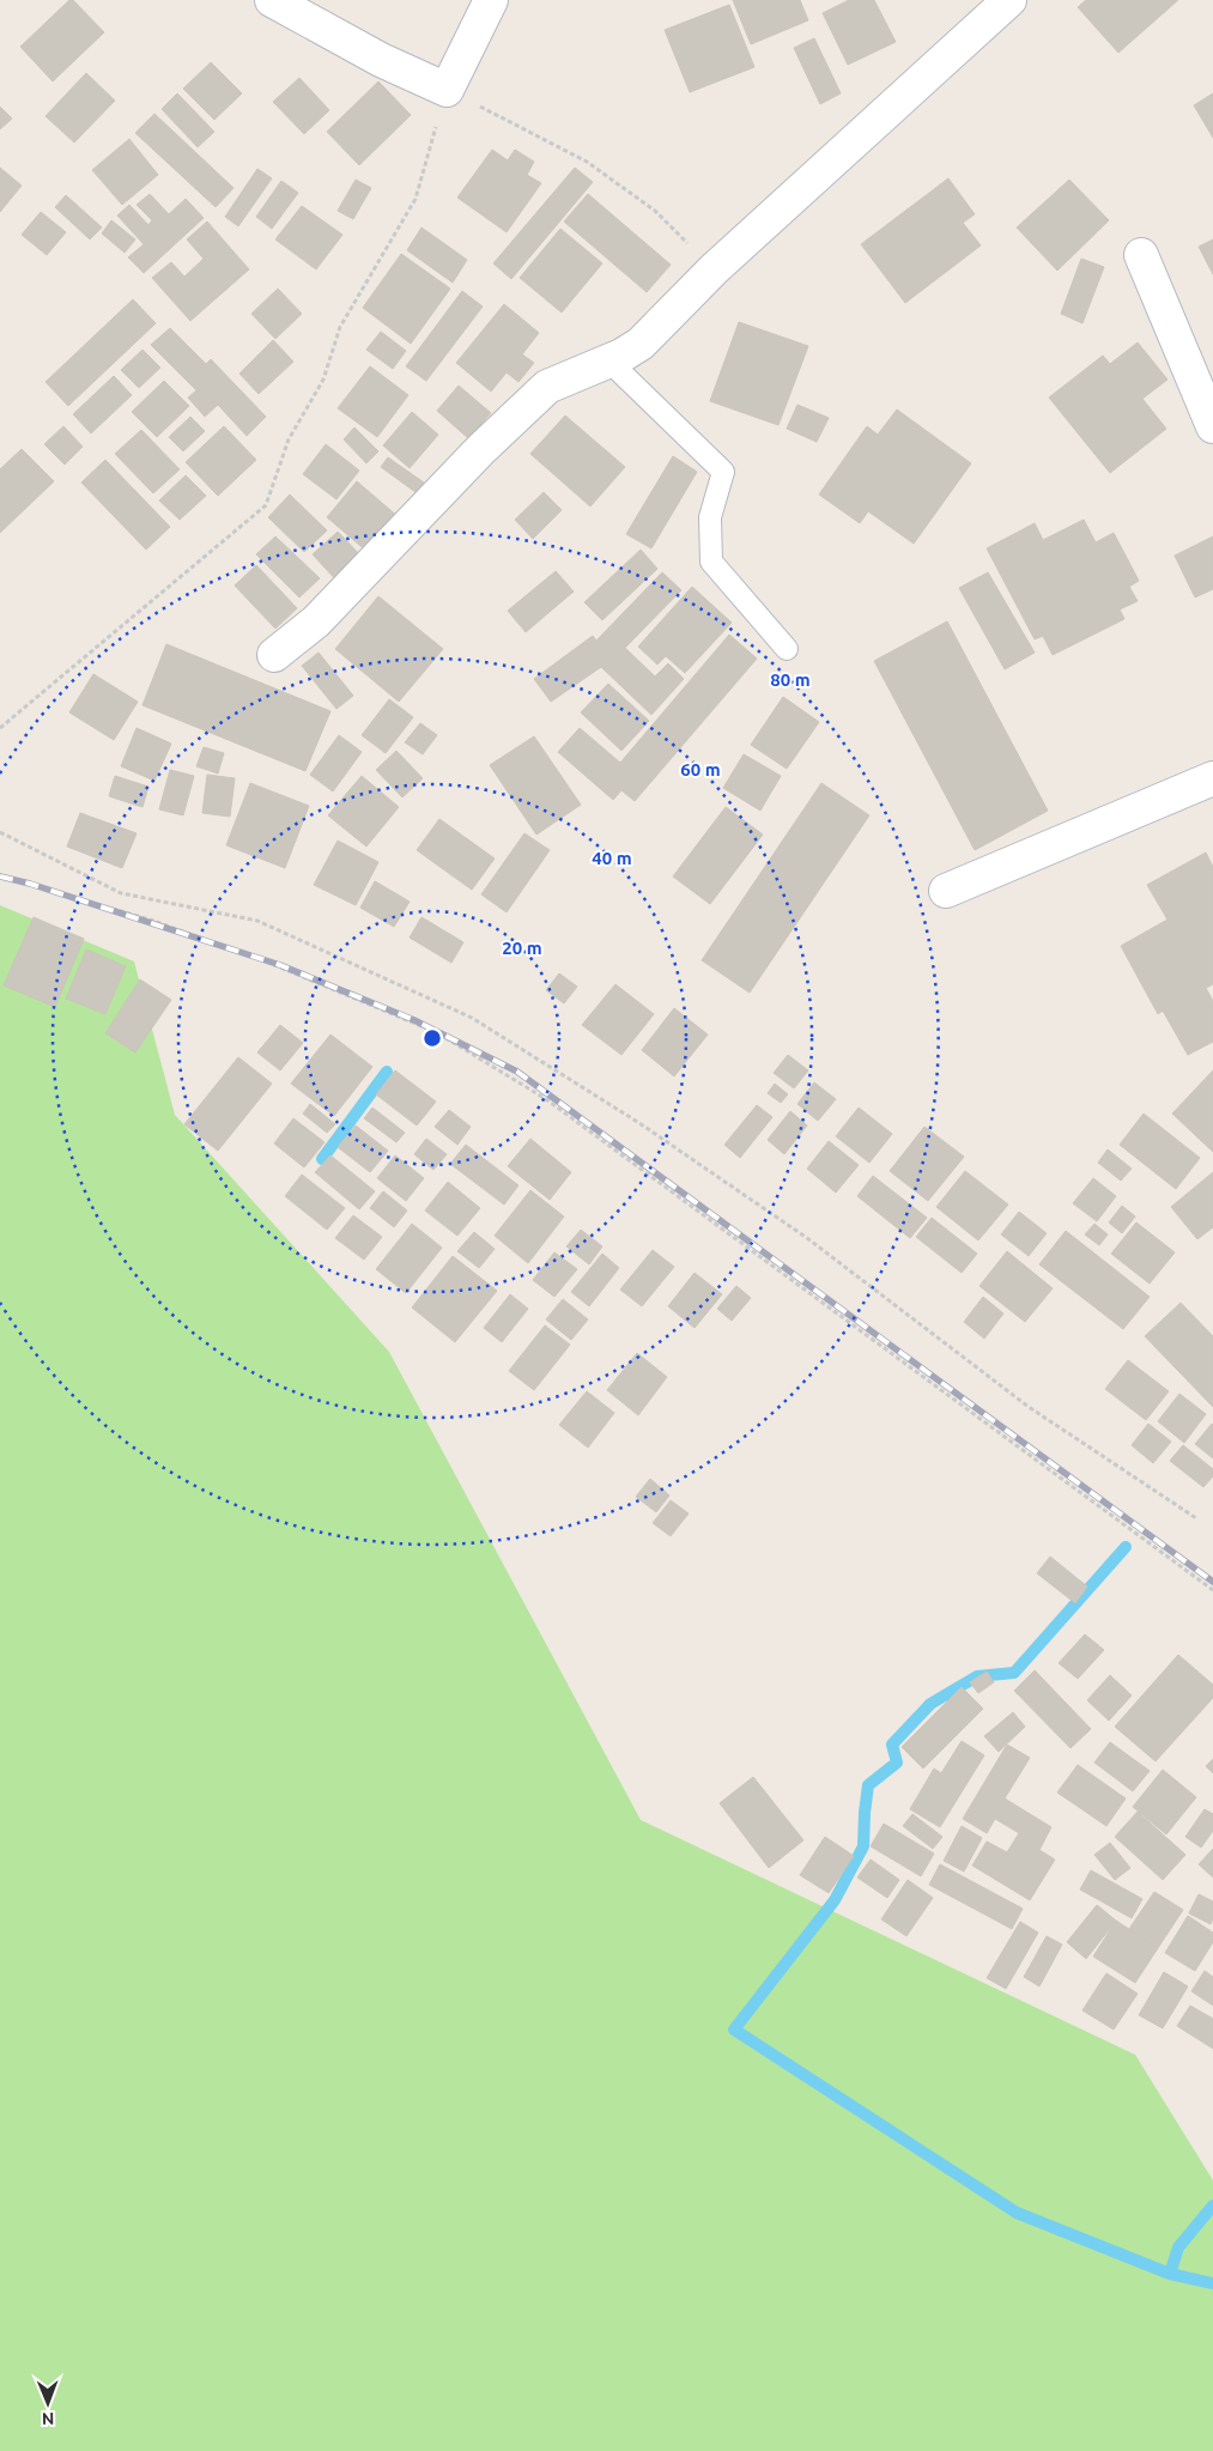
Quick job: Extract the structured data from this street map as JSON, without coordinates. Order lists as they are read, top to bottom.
{
  "north": "bottom",
  "rings": [
    "80 m",
    "60 m",
    "40 m",
    "20 m"
  ]
}
